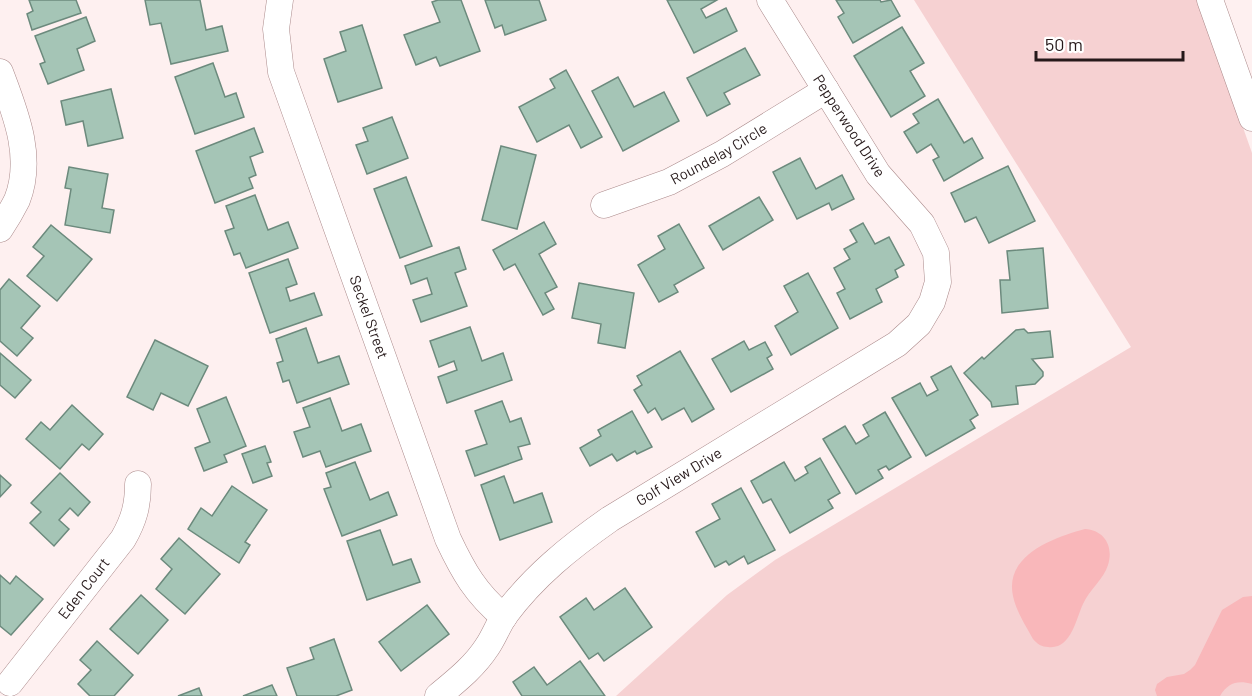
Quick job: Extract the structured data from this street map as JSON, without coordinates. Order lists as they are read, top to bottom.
{
  "streets": {
    "street": [
      "Pepperwood Drive",
      "Roundelay Circle",
      "Seckel Street",
      "Golf View Drive",
      "Eden Court"
    ]
  },
  "crossings": [
    ["Pepperwood Drive", "Roundelay Circle"],
    ["Pepperwood Drive", "Golf View Drive"],
    ["Seckel Street", "Golf View Drive"]
  ],
  "scale_bar": "50 m"
}
